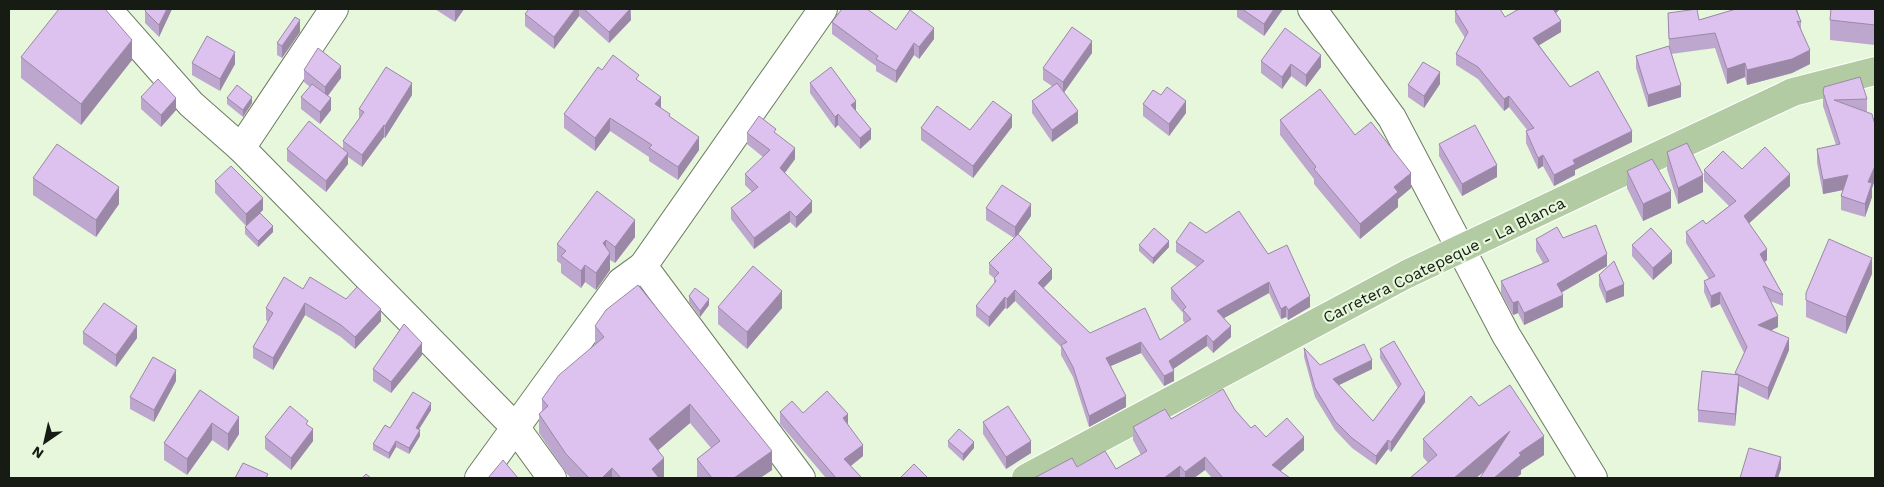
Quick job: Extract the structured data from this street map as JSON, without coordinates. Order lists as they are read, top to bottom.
{
  "streets": {
    "main road": ["Carretera Coatepeque - La Blanca"]
  },
  "north": "bottom left"
}
